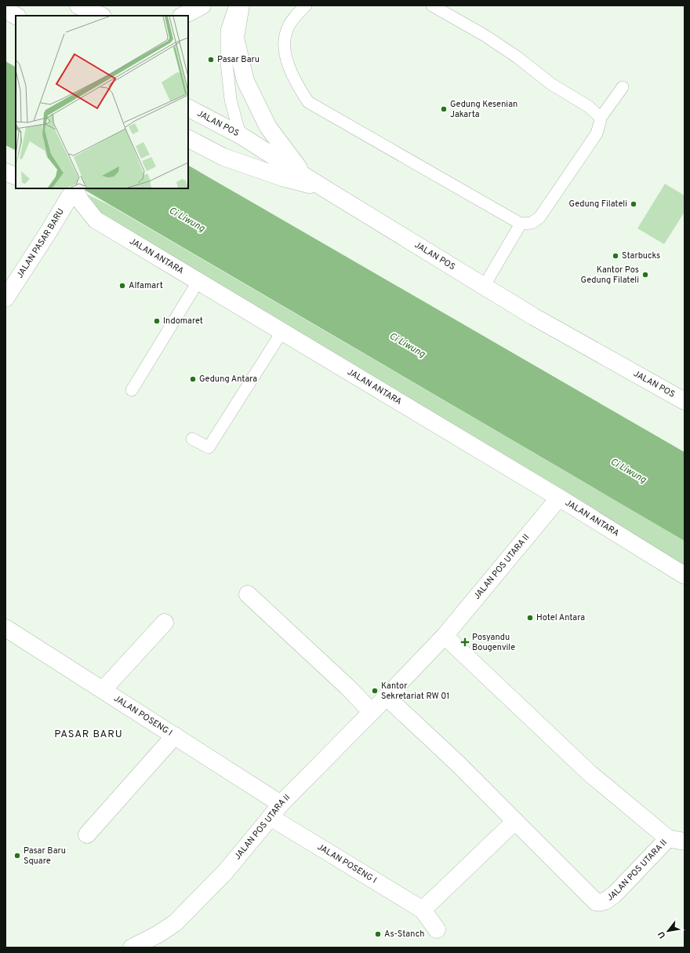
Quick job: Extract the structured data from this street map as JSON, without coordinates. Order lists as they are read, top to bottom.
{
  "streets": {
    "street": [
      "JALAN POS",
      "JALAN PASAR BARU",
      "JALAN ANTARA",
      "JALAN POS UTARA II",
      "JALAN POSENG I"
    ]
  },
  "crossings": [
    ["JALAN ANTARA", "JALAN POS UTARA II"],
    ["JALAN POS UTARA II", "JALAN POSENG I"]
  ],
  "districts": ["PASAR BARU"],
  "water": ["Ci Liwung"],
  "places": {
    "other": [
      "Pasar Baru",
      "Gedung Kesenian Jakarta",
      "Gedung Filateli",
      "Starbucks",
      "Kantor Pos Gedung Filateli",
      "Alfamart",
      "Indomaret",
      "Gedung Antara",
      "Hotel Antara",
      "Kantor Sekretariat RW 01",
      "Pasar Baru Square",
      "As-Stanch"
    ],
    "health": ["Posyandu Bougenvile"]
  },
  "north": "bottom left"
}
